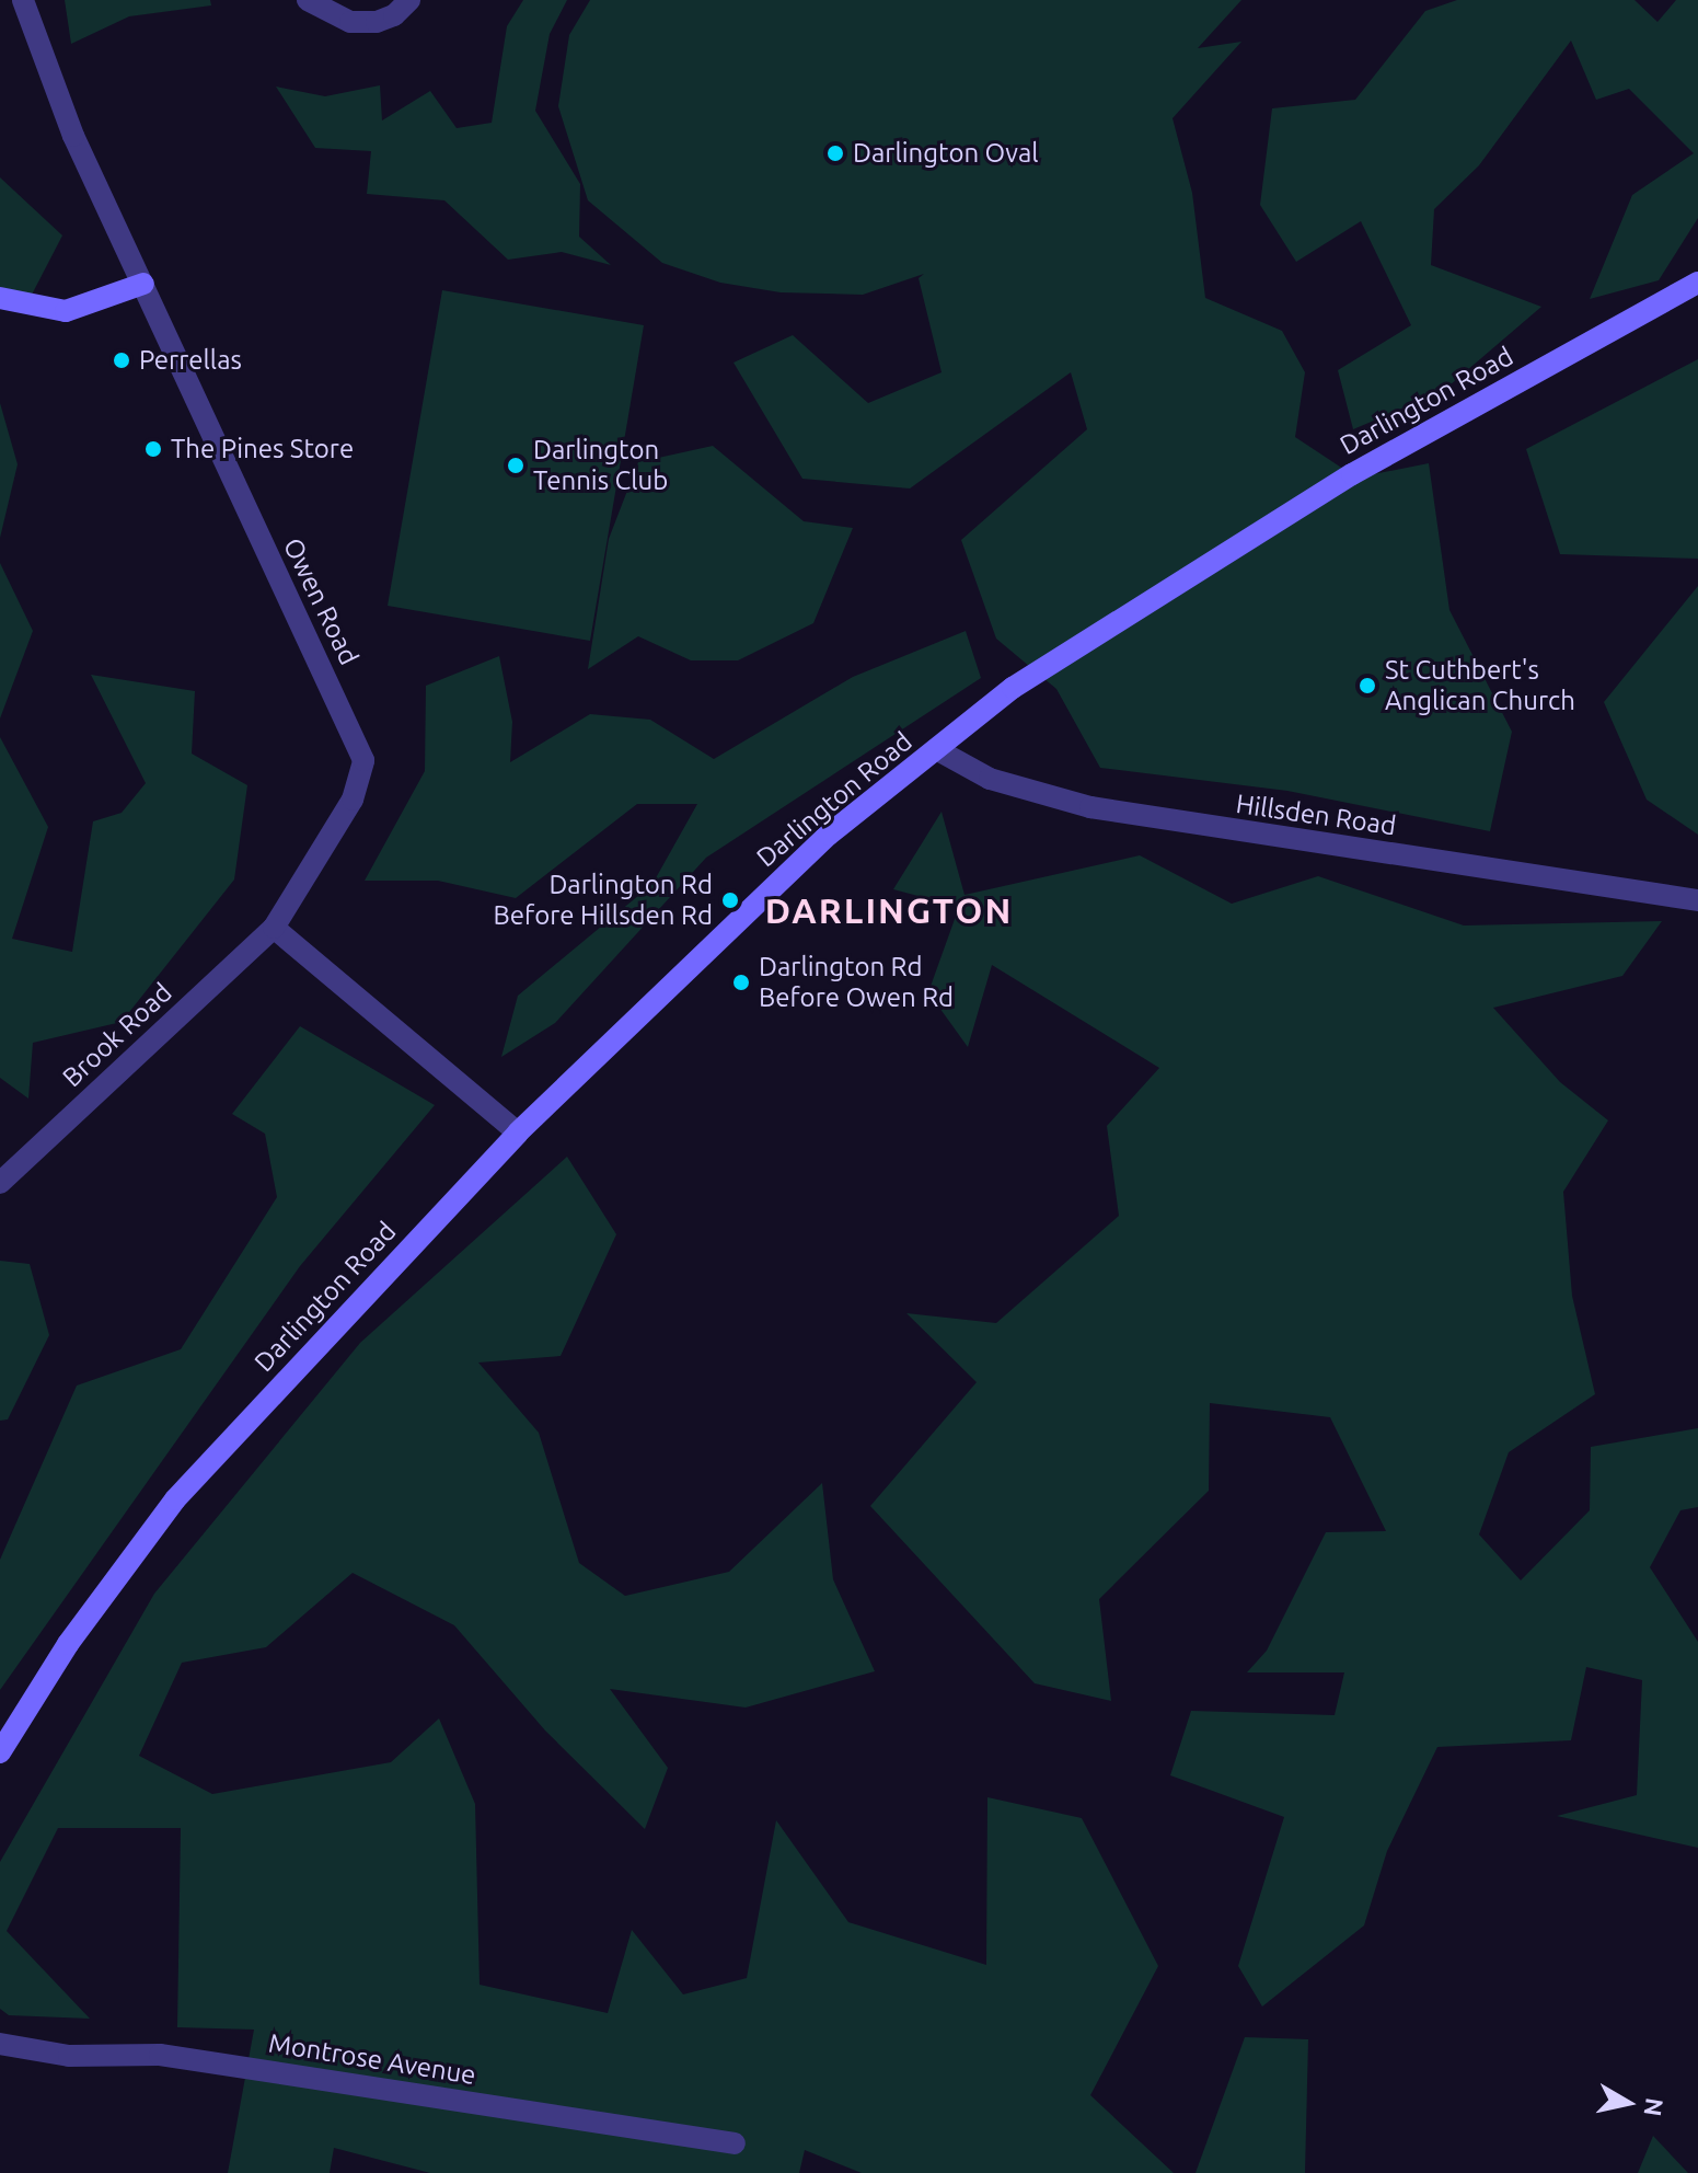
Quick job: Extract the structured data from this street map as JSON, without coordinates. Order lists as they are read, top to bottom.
{
  "streets": {
    "street": [
      "Darlington Road",
      "Owen Road",
      "Hillsden Road",
      "Brook Road",
      "Montrose Avenue"
    ]
  },
  "crossings": [
    ["Darlington Road", "Hillsden Road"],
    ["Owen Road", "Brook Road"]
  ],
  "districts": ["DARLINGTON"],
  "places": [
    "Darlington Oval",
    "Perrellas",
    "The Pines Store",
    "Darlington Tennis Club",
    "St Cuthbert's Anglican Church",
    "Darlington Rd Before Hillsden Rd",
    "Darlington Rd Before Owen Rd"
  ],
  "north": "right"
}
